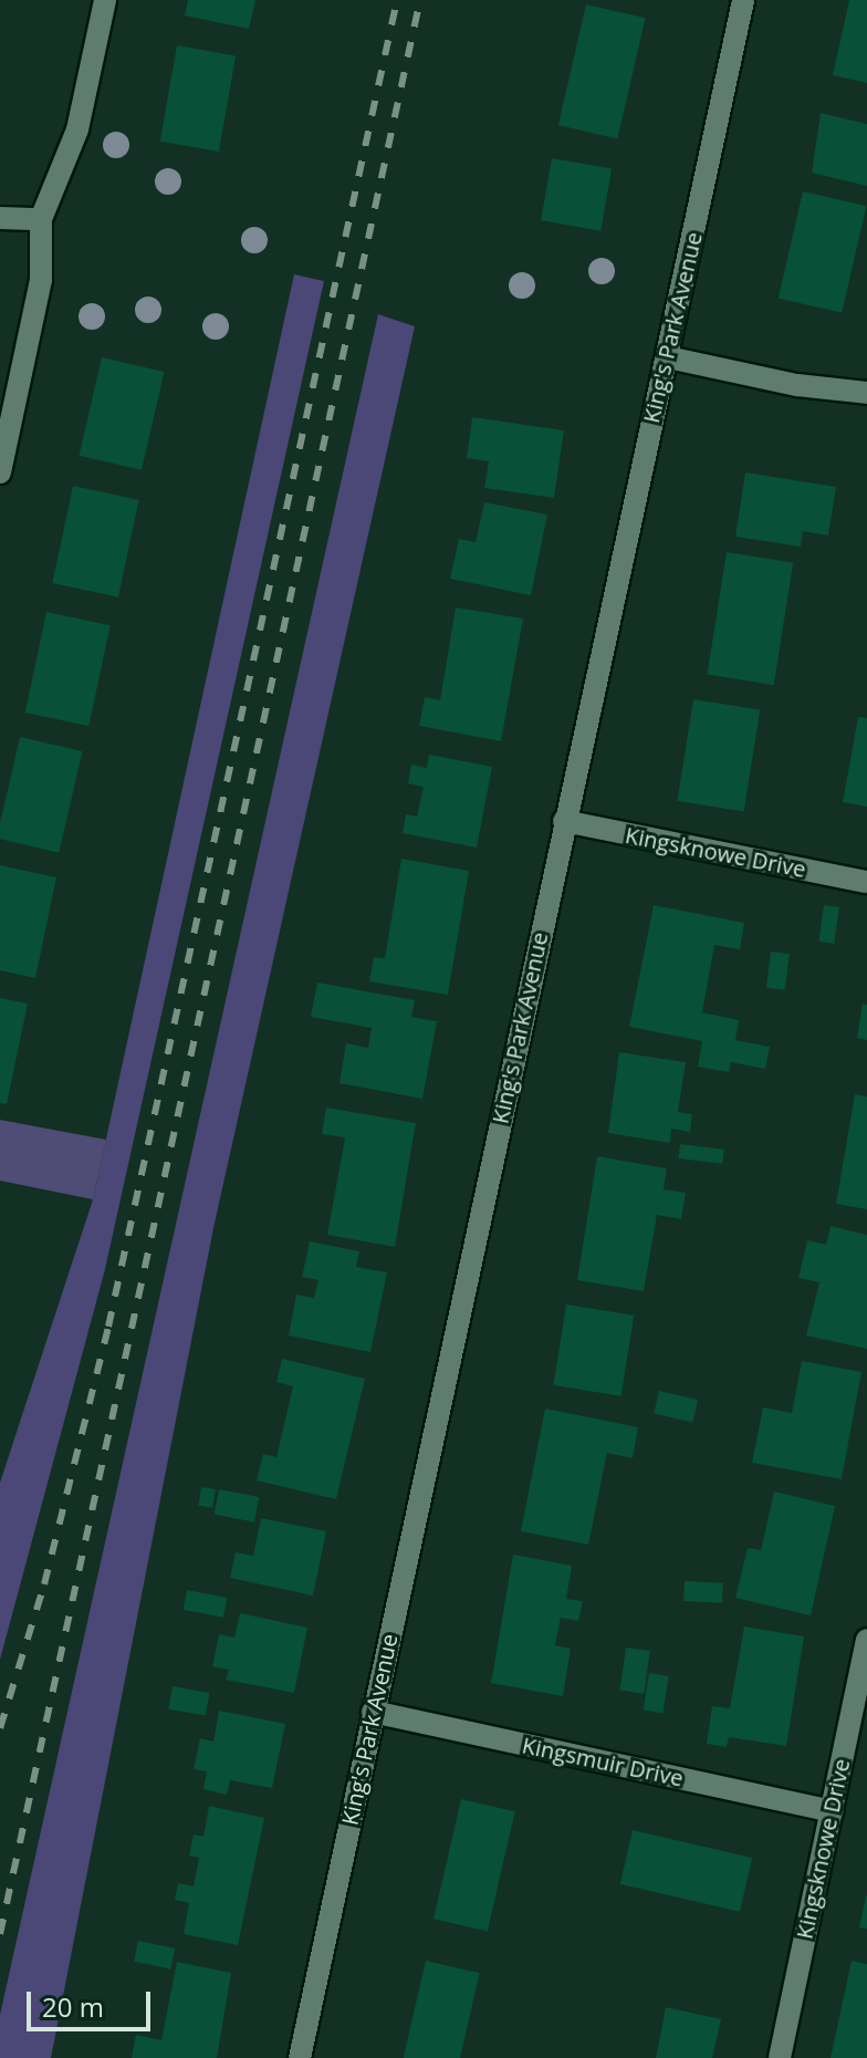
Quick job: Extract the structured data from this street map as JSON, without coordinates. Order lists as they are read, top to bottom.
{
  "streets": {
    "main road": ["King's Park Avenue", "Kingsknowe Drive", "Kingsmuir Drive"]
  },
  "crossings": [
    ["King's Park Avenue", "Kingsknowe Drive"],
    ["King's Park Avenue", "Kingsmuir Drive"],
    ["Kingsknowe Drive", "Kingsmuir Drive"]
  ],
  "scale_bar": "20 m"
}
